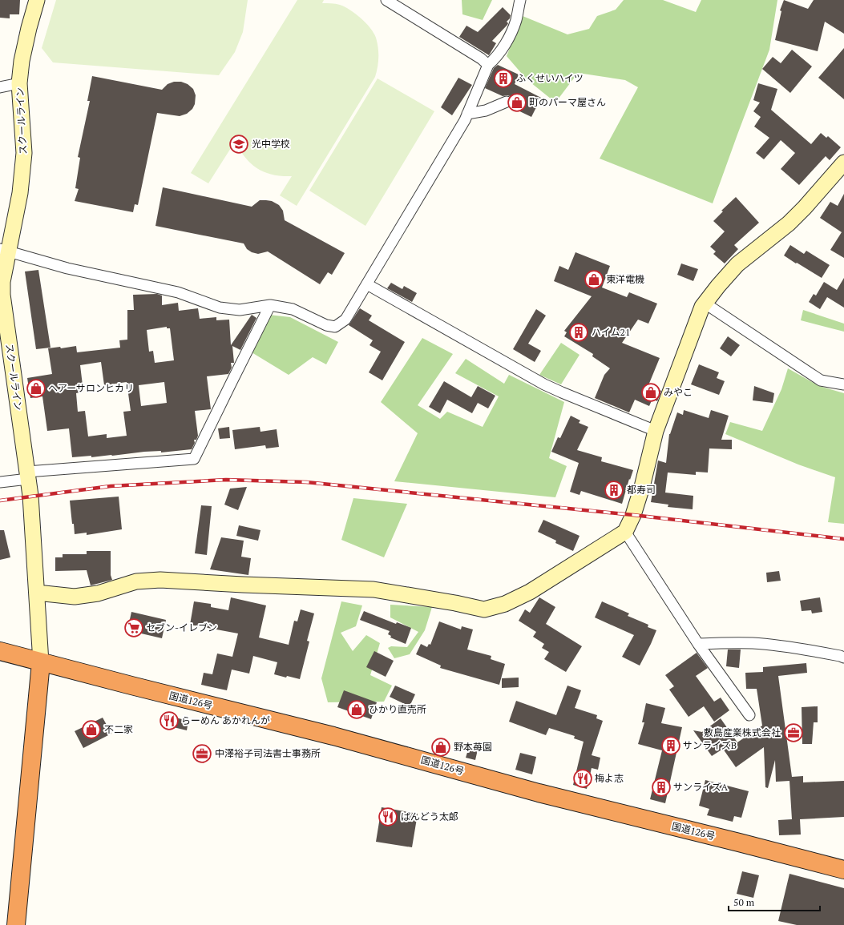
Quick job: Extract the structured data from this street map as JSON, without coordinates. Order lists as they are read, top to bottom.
{
  "streets": {
    "highway": ["国道126号"],
    "street": ["スクールライン"]
  },
  "crossings": [
    ["スクールライン", "国道126号"]
  ],
  "places": {
    "building": [
      "ふくせいハイツ",
      "ハイム21",
      "都寿司",
      "サンライズB",
      "サンライズA"
    ],
    "shop": [
      "町のパーマ屋さん",
      "東洋電機",
      "ヘアーサロンヒカリ",
      "みやこ",
      "ひかり直売所",
      "不二家",
      "野本苺園"
    ],
    "school or university": ["光中学校"],
    "supermarket": ["セブン-イレブン"],
    "restaurant": ["らーめん あかれんが", "梅よ志", "ばんどう太郎"],
    "office": ["敷島産業株式会社", "中澤裕子司法書士事務所"]
  },
  "scale_bar": "50 m"
}
